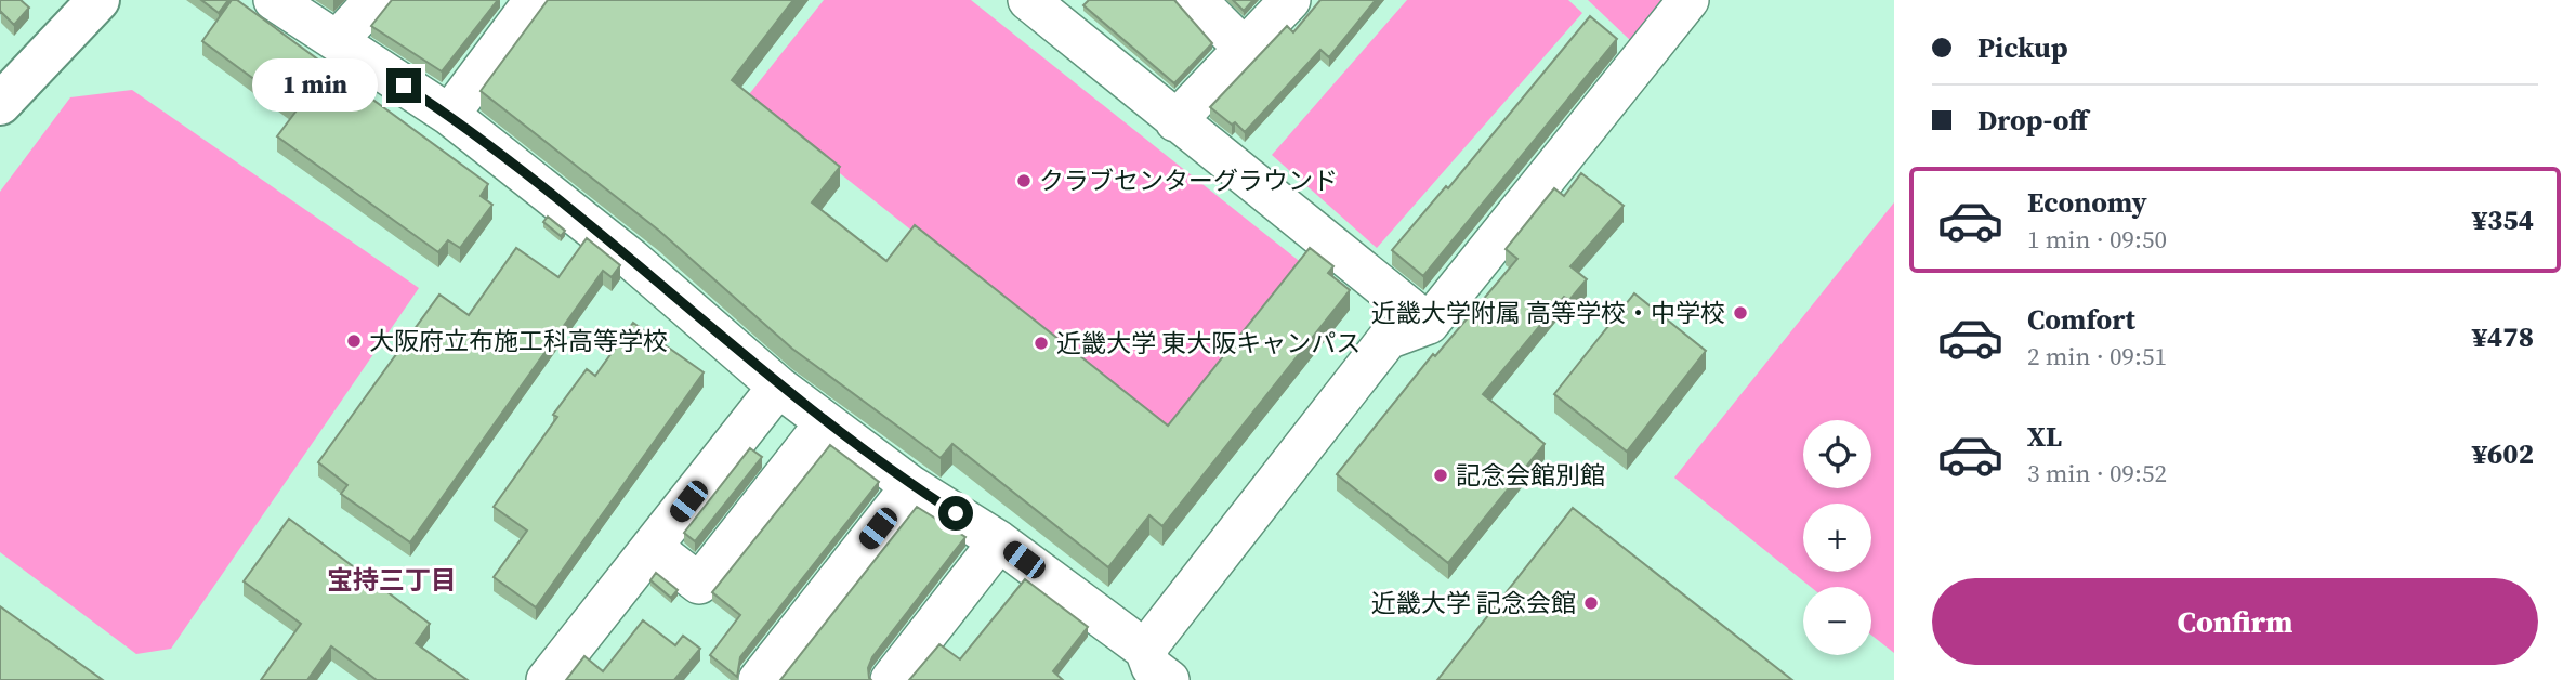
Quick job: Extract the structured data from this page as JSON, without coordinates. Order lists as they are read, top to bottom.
{
  "districts": ["宝持三丁目"],
  "places": [
    "クラブセンターグラウンド",
    "近畿大学附属 高等学校・中学校",
    "大阪府立布施工科高等学校",
    "近畿大学 東大阪キャンパス",
    "記念会館別館",
    "近畿大学 記念会館"
  ],
  "page": {
    "banner": ["Pickup", "Drop-off"],
    "bubble": "1 min",
    "list": [
      {
        "name": "Economy",
        "note": "1 min · 09:50",
        "value": "¥354"
      },
      {
        "name": "Comfort",
        "note": "2 min · 09:51",
        "value": "¥478"
      },
      {
        "name": "XL",
        "note": "3 min · 09:52",
        "value": "¥602"
      }
    ],
    "map_buttons": ["+", "−"],
    "buttons": "Confirm"
  }
}
